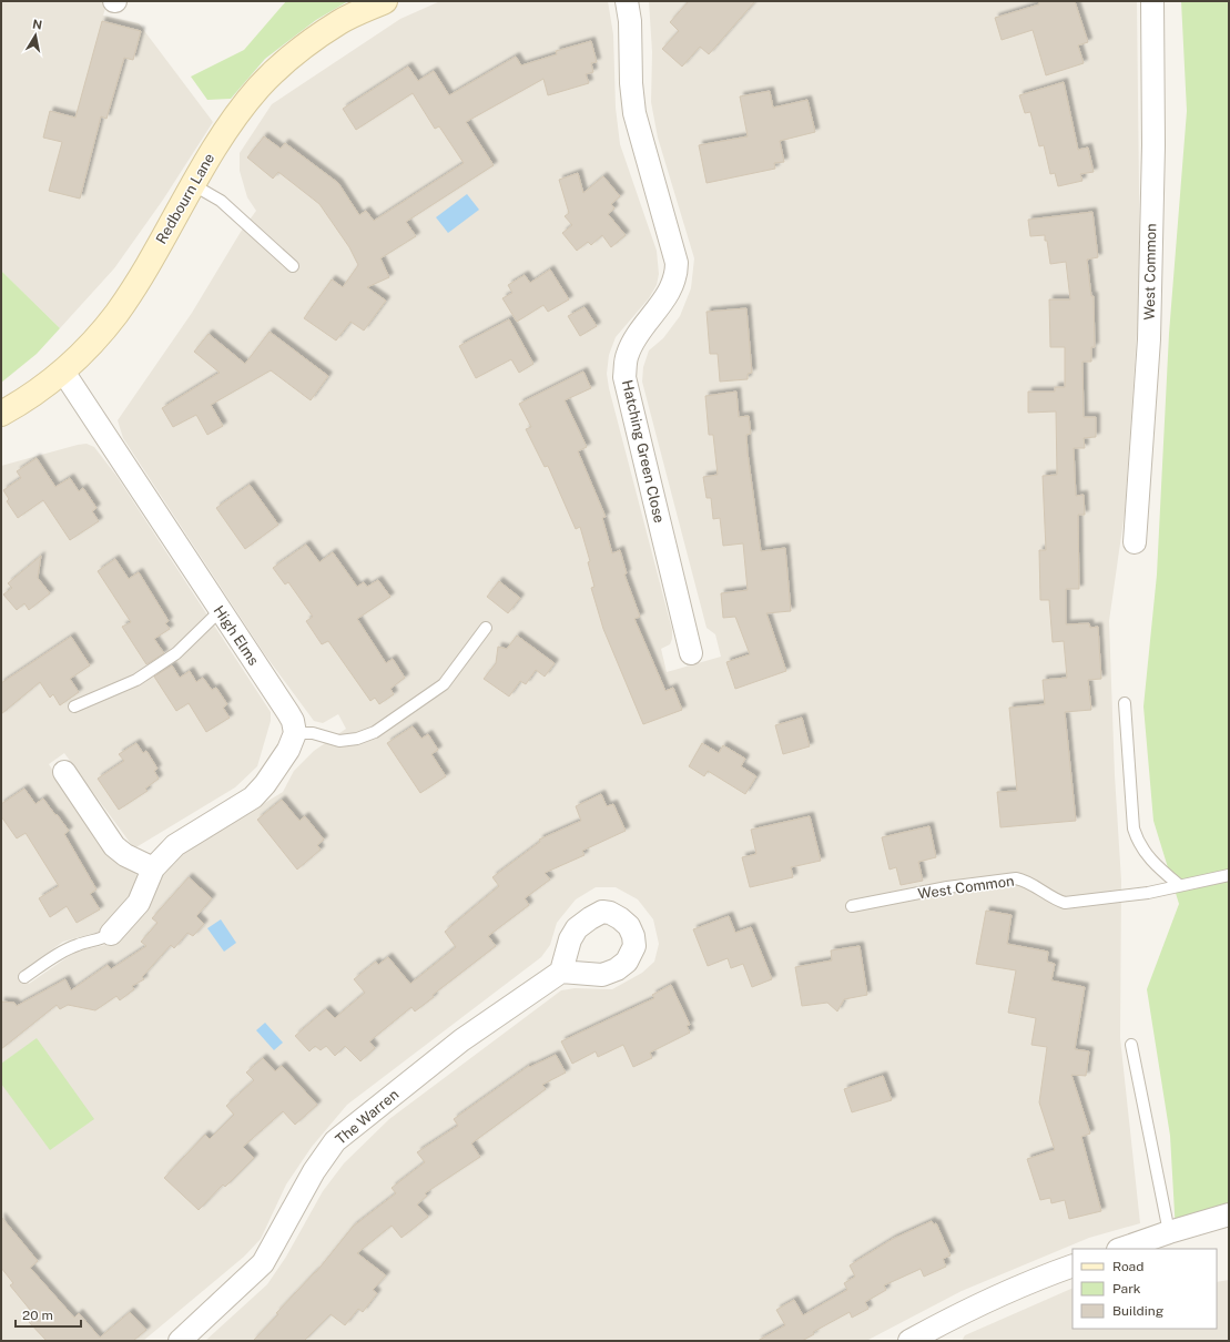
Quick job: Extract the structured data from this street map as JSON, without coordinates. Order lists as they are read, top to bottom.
{
  "streets": {
    "main road": ["Redbourn Lane"],
    "street": [
      "West Common",
      "Hatching Green Close",
      "High Elms",
      "The Warren"
    ]
  },
  "crossings": [
    ["Redbourn Lane", "High Elms"]
  ],
  "legend": ["Road", "Park", "Building"],
  "scale_bar": "20 m",
  "north": "top"
}
